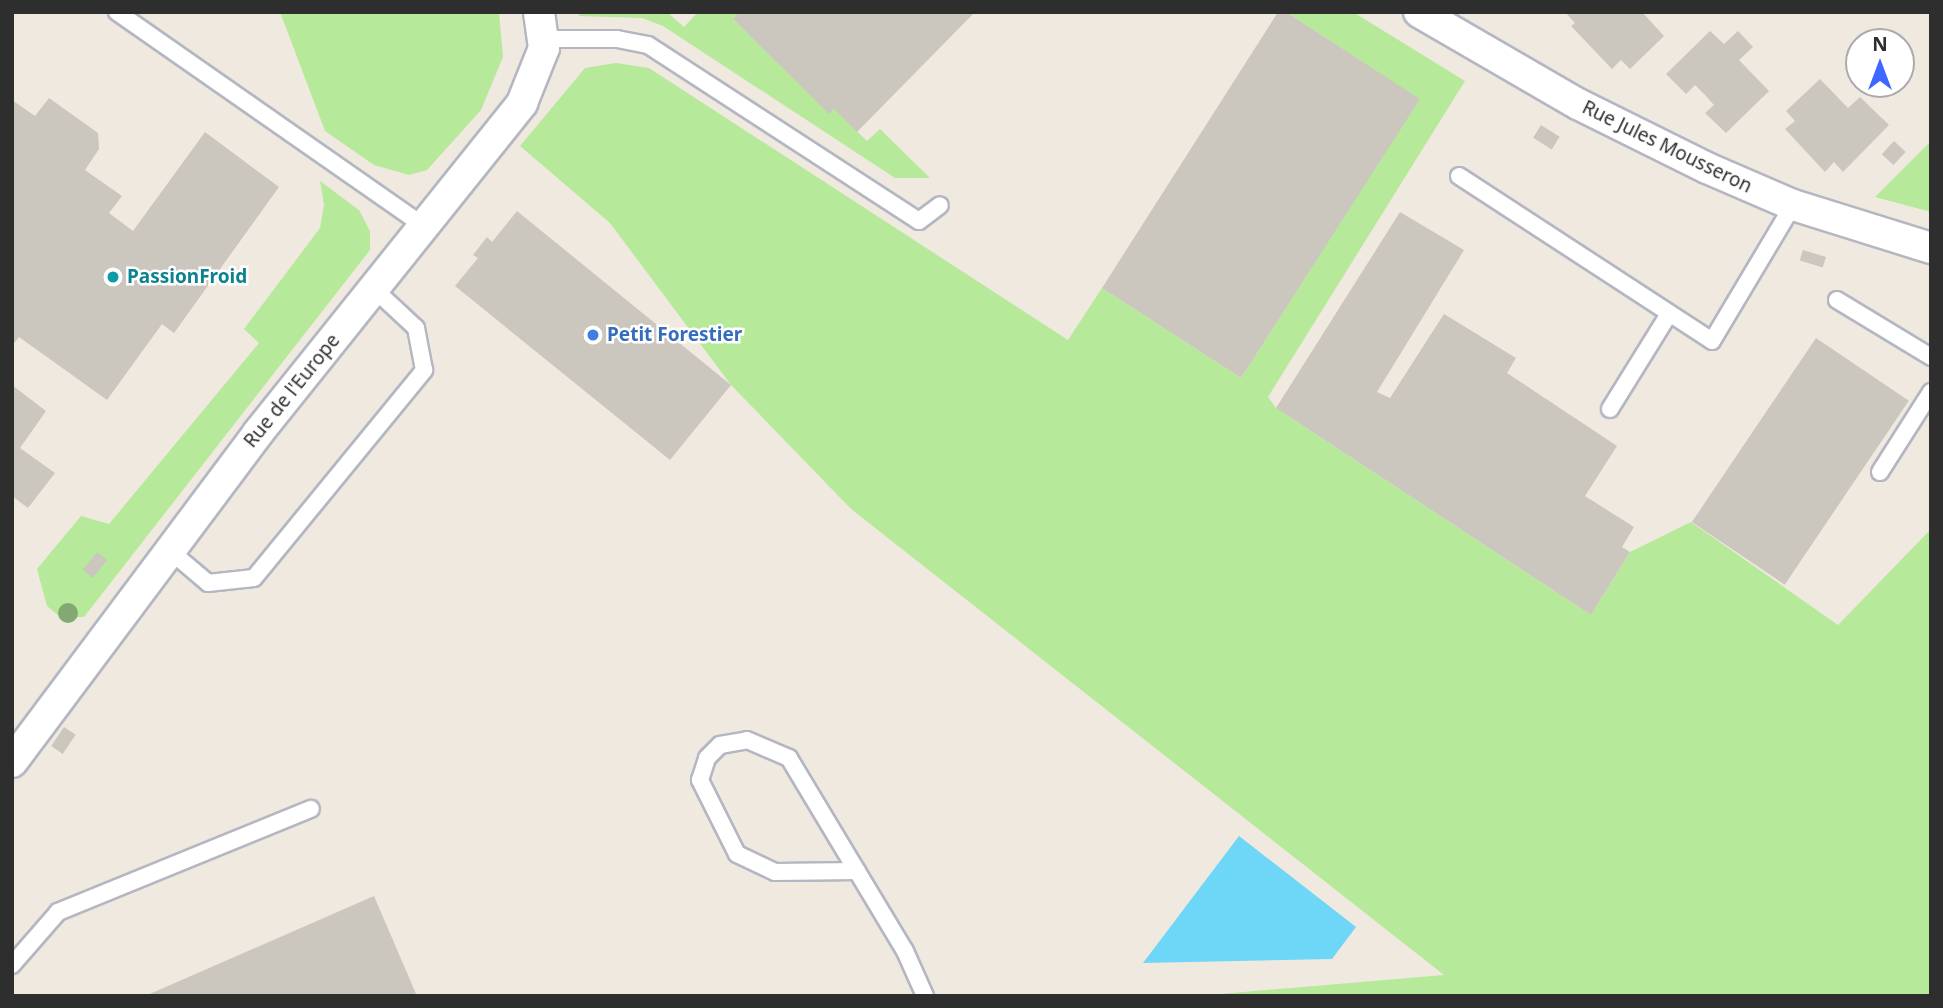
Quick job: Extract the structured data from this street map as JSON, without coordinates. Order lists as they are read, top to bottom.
{
  "streets": {
    "street": ["Rue Jules Mousseron", "Rue de l'Europe"]
  },
  "places": ["PassionFroid", "Petit Forestier"],
  "north": "top"
}
